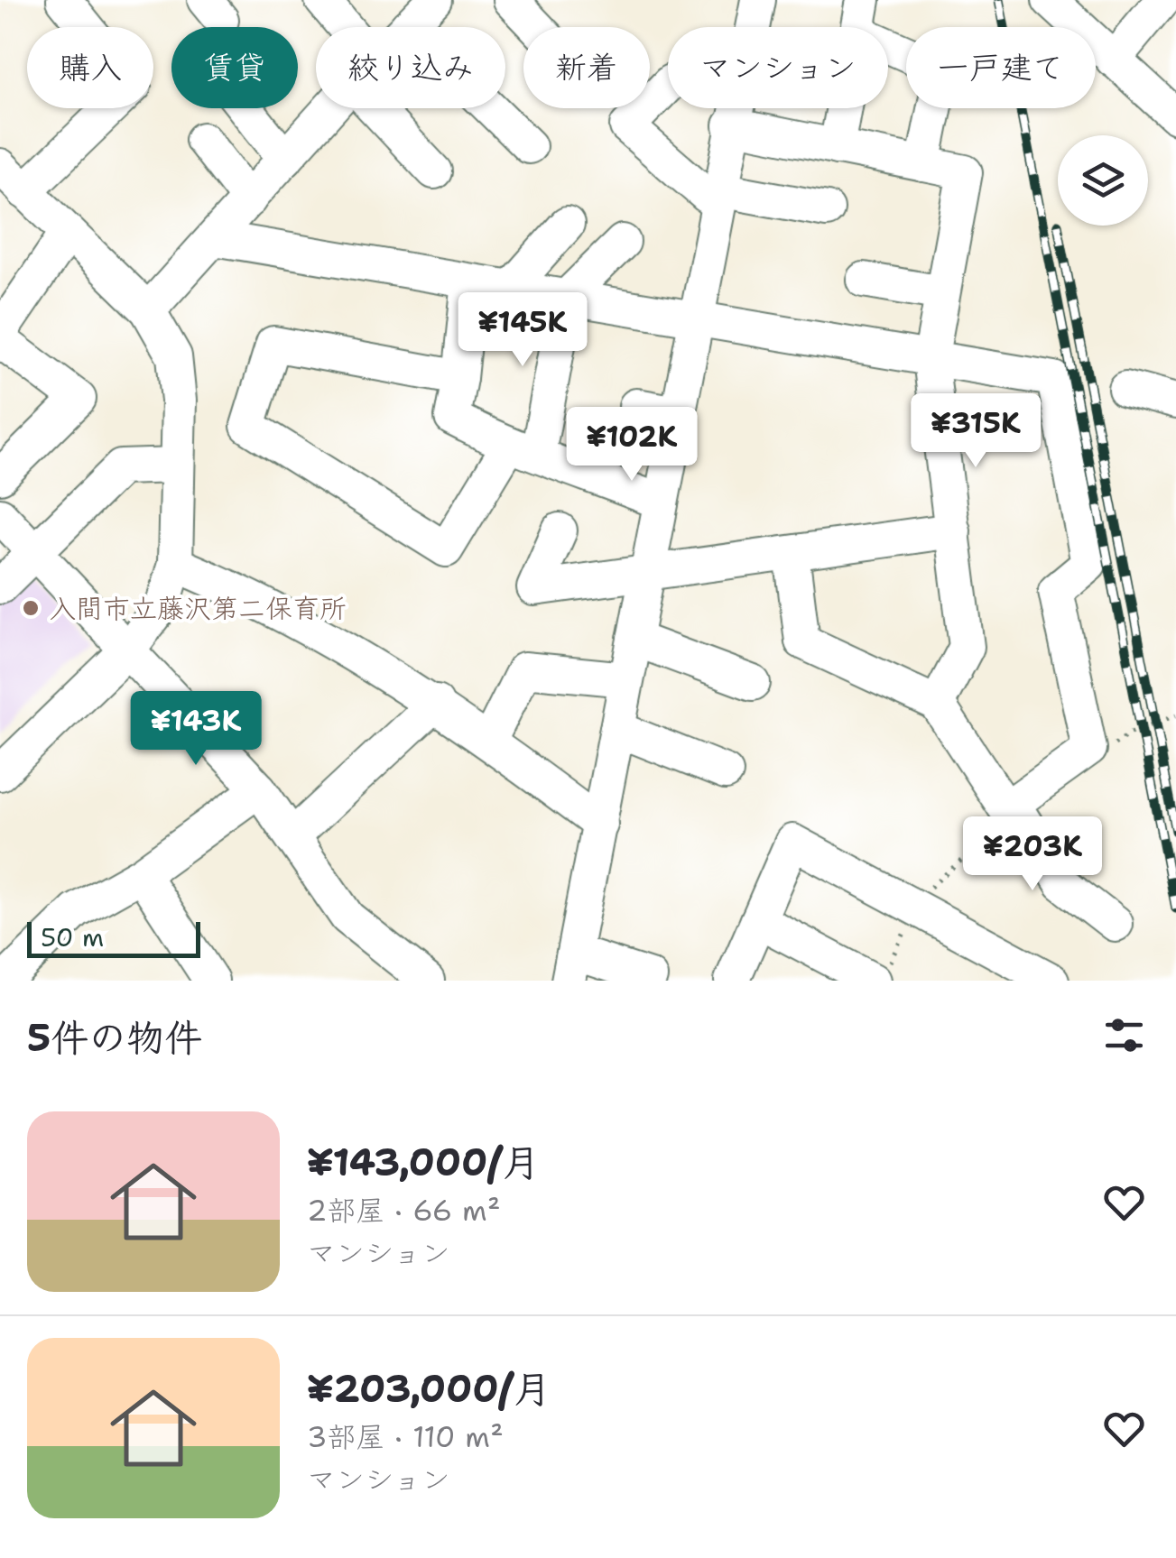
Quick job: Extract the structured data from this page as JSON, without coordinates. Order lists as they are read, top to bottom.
{
  "places": ["入間市立藤沢第二保育所"],
  "scale_bar": "50 m",
  "page": {
    "chip": [
      "購入",
      "賃貸",
      "絞り込み",
      "新着",
      "マンション",
      "一戸建て"
    ],
    "price": [
      "¥145K",
      "¥315K",
      "¥102K",
      "¥143K",
      "¥203K"
    ],
    "scale": "50 m",
    "heading": "5件の物件",
    "list": [
      {
        "name": "¥143,000/月",
        "note": "2部屋 · 66 m² · マンション"
      },
      {
        "name": "¥203,000/月",
        "note": "3部屋 · 110 m² · マンション"
      }
    ]
  }
}
